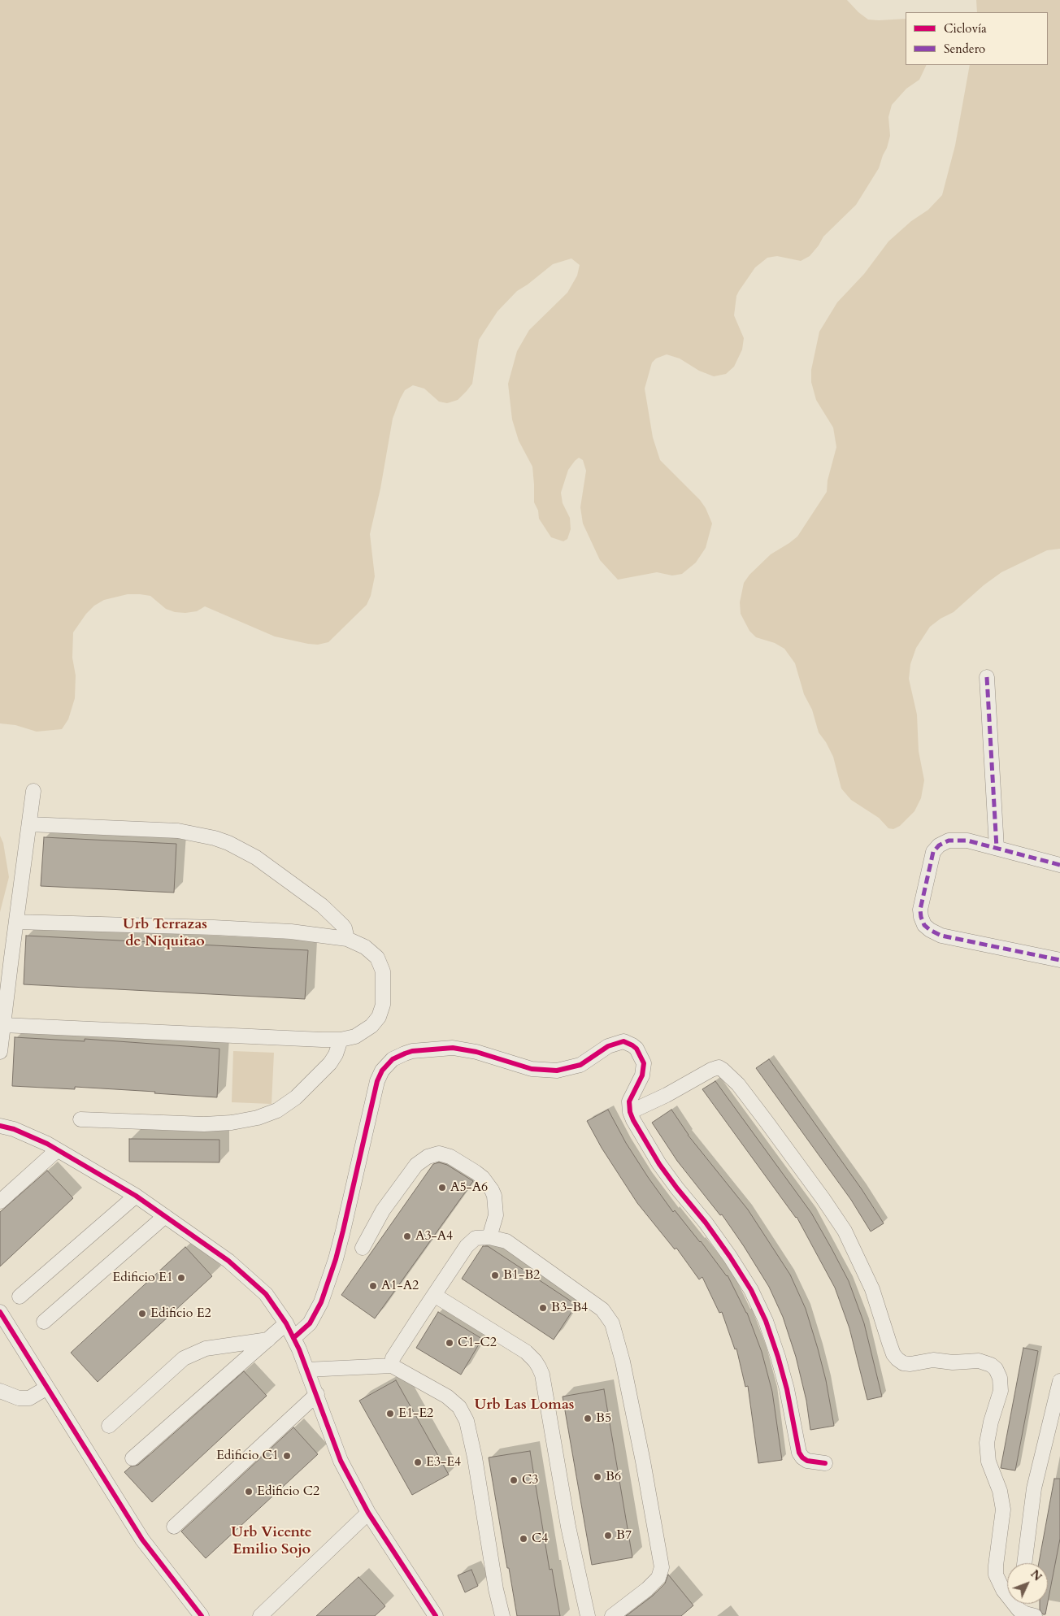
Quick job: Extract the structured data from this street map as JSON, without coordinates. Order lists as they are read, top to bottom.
{
  "districts": ["Urb Terrazas de Niquitao", "Urb Las Lomas", "Urb Vicente Emilio Sojo"],
  "places": [
    "A5-A6",
    "A3-A4",
    "B1-B2",
    "Edificio E1",
    "A1-A2",
    "B3-B4",
    "Edificio E2",
    "C1-C2",
    "E1-E2",
    "B5",
    "Edificio C1",
    "E3-E4",
    "B6",
    "C3",
    "Edificio C2",
    "B7",
    "C4"
  ],
  "legend": ["Ciclovía", "Sendero"],
  "north": "top right"
}
